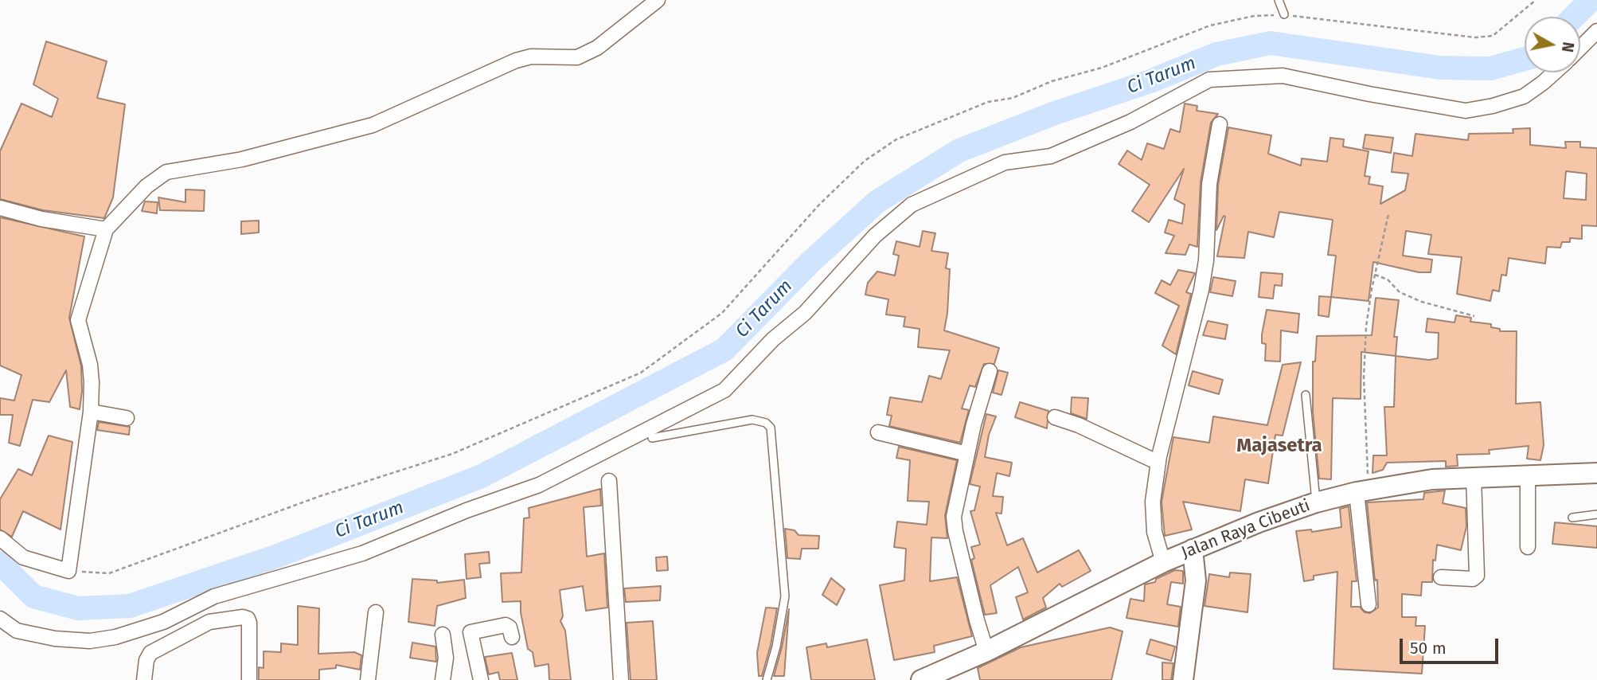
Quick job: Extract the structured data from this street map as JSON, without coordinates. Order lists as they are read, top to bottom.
{
  "streets": {
    "main road": ["Jalan Raya Cibeuti"]
  },
  "districts": ["Majasetra"],
  "water": ["Ci Tarum"],
  "scale_bar": "50 m",
  "north": "right"
}
